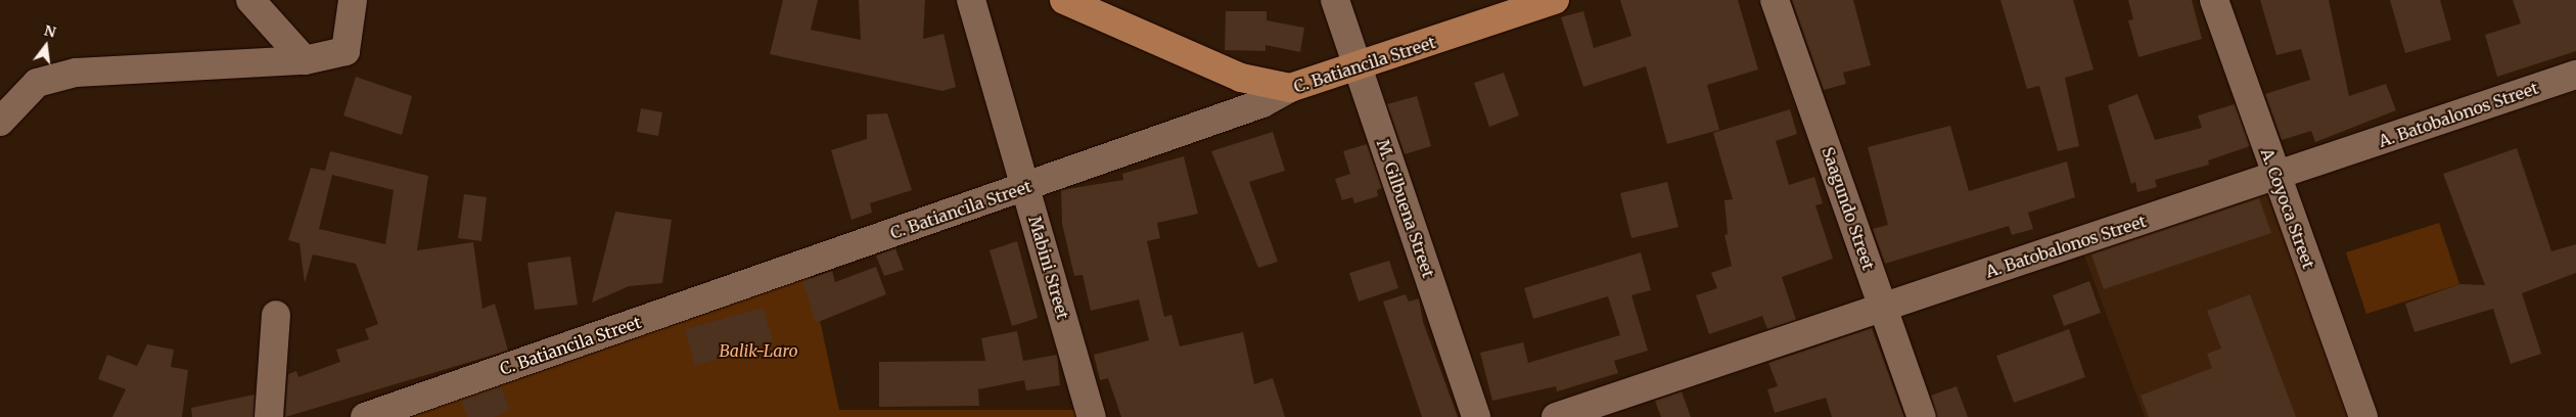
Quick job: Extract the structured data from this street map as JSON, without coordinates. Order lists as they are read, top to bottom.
{
  "streets": {
    "main road": ["C. Batiancila Street"],
    "street": [
      "A. Batobalonos Street",
      "M. Gilbuena Street",
      "Saagundo Street",
      "A. Coyoca Street",
      "Mabini Street"
    ]
  },
  "crossings": [
    ["C. Batiancila Street", "M. Gilbuena Street"],
    ["C. Batiancila Street", "Mabini Street"],
    ["A. Batobalonos Street", "Saagundo Street"],
    ["A. Batobalonos Street", "A. Coyoca Street"]
  ],
  "parks": ["Balik-Laro"],
  "north": "top"
}
